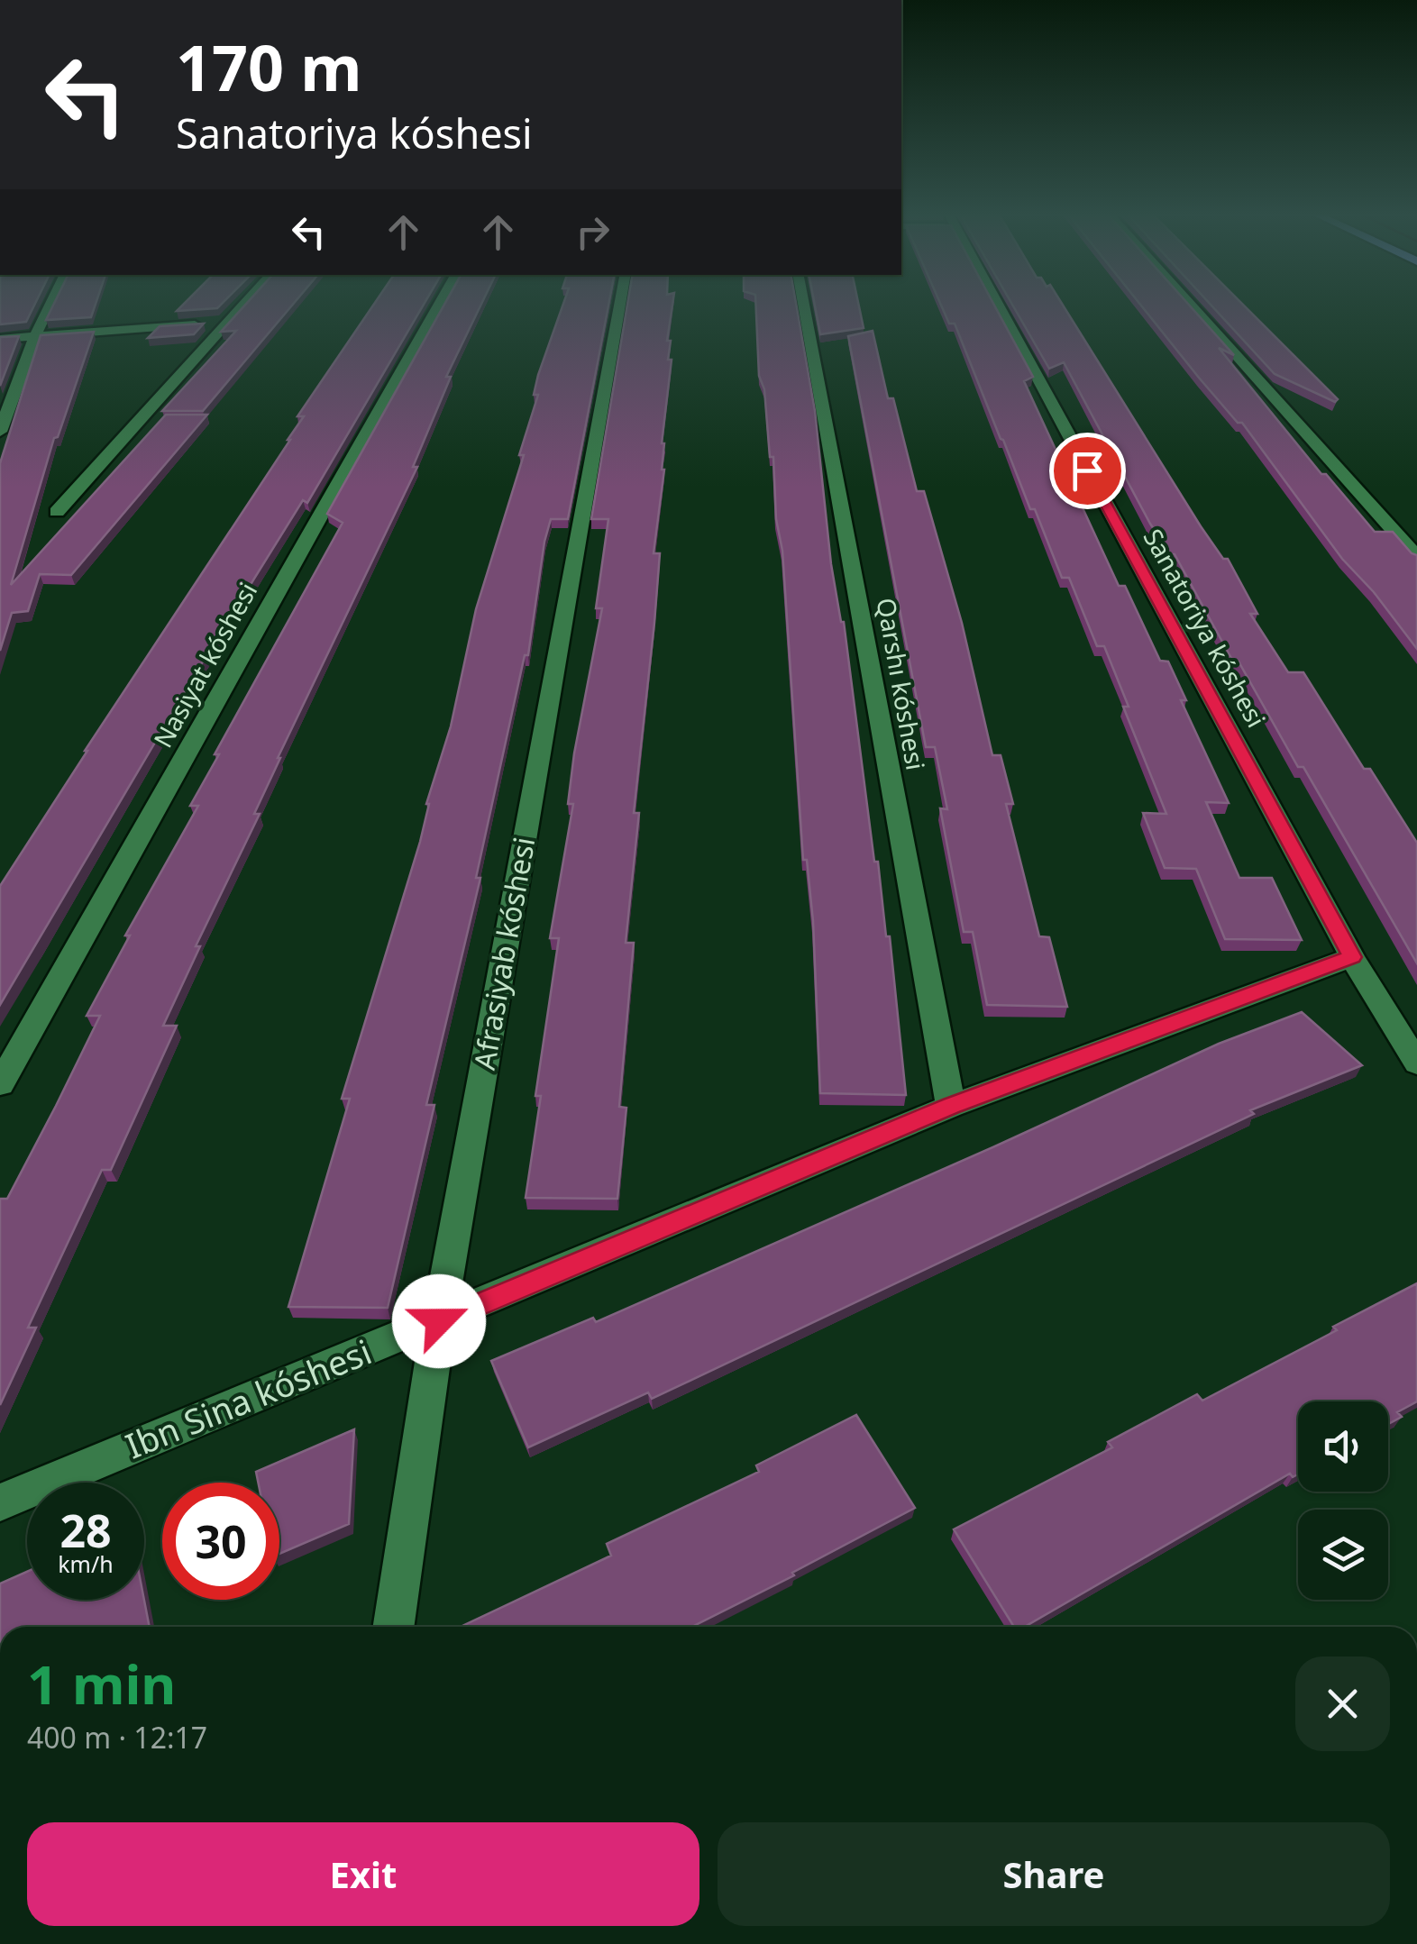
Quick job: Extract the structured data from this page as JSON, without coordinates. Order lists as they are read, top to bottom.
{
  "streets": {
    "street": [
      "Sanatoriya kóshesi",
      "Nasiyat kóshesi",
      "Qarshı kóshesi",
      "Afrasiyab kóshesi",
      "Ibn Sina kóshesi"
    ]
  },
  "crossings": [
    ["Sanatoriya kóshesi", "Ibn Sina kóshesi"],
    ["Qarshı kóshesi", "Ibn Sina kóshesi"],
    ["Afrasiyab kóshesi", "Ibn Sina kóshesi"]
  ],
  "page": {
    "turn": ["170 m", "Sanatoriya kóshesi"],
    "speed": "28 km/h",
    "limit": "30",
    "heading": ["1 min", "400 m · 12:17"],
    "buttons": ["Exit", "Share"]
  }
}
